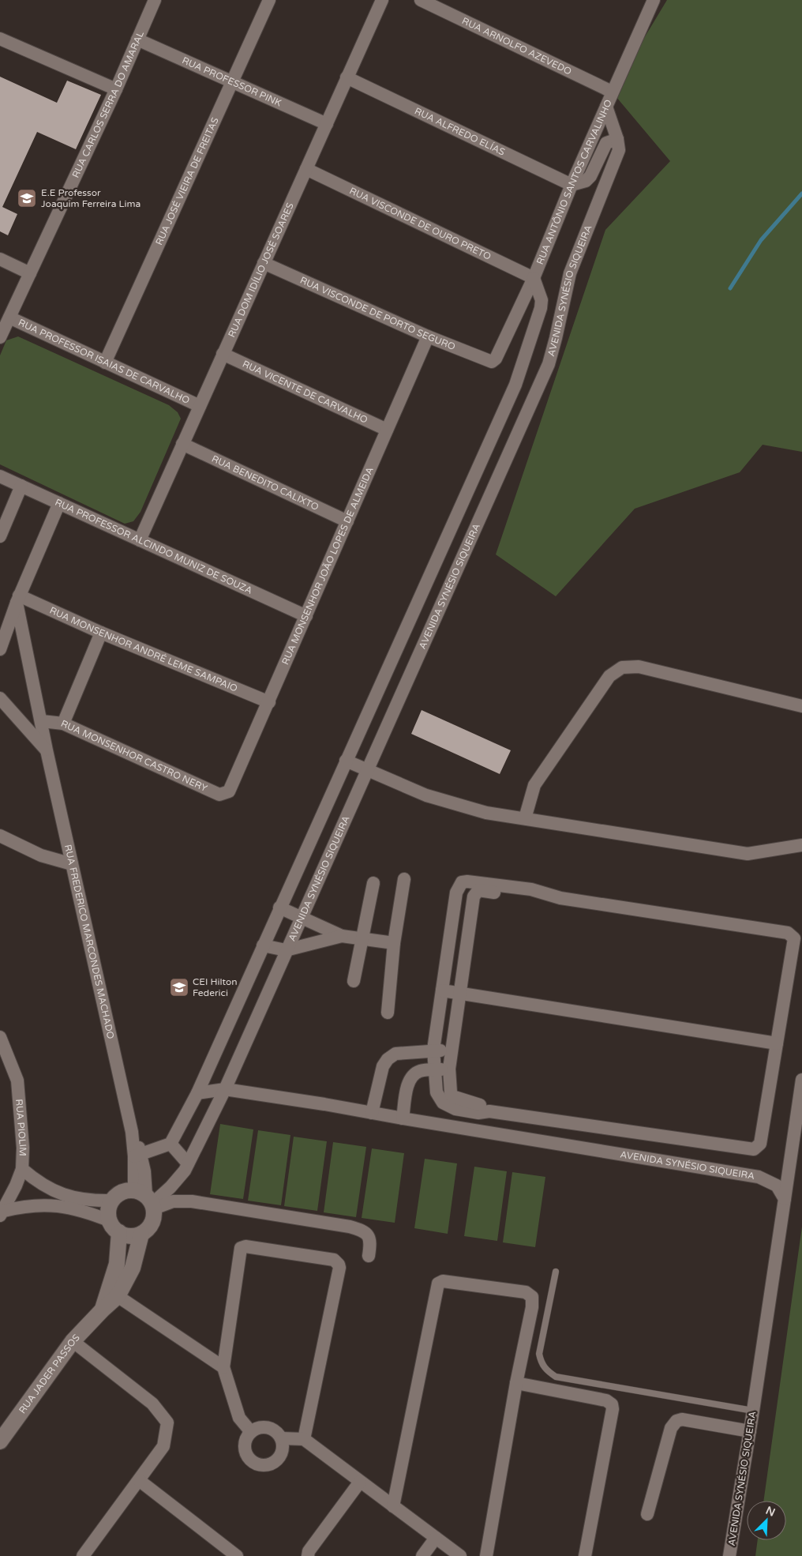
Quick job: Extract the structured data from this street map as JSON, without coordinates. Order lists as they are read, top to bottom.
{
  "streets": {
    "street": [
      "RUA ARNOLFO AZEVEDO",
      "RUA PROFESSOR PINK",
      "RUA CARLOS SERRA DO AMARAL",
      "RUA ALFREDO ELÍAS",
      "RUA JOSÉ VIEIRA DE FREITAS",
      "RUA ANTÔNIO SANTOS CARVALINHO",
      "RUA VISCONDE DE OURO PRETO",
      "RUA DOM IDÍLIO JOSÉ SOARES",
      "AVENIDA SYNÉSIO SIQUEIRA",
      "RUA VISCONDE DE PORTO SEGURO",
      "RUA PROFESSOR ISAIAS DE CARVALHO",
      "RUA VICENTE DE CARVALHO",
      "RUA BENEDITO CALIXTO",
      "RUA PROFESSOR ALCINDO MUNIZ DE SOUZA",
      "RUA MONSENHOR JOÃO LOPES DE ALMEIDA",
      "RUA MONSENHOR ANDRÉ LEME SAMPAIO",
      "RUA MONSENHOR CASTRO NERY",
      "RUA FREDERICO MARCONDES MACHADO",
      "RUA PIOLIM",
      "RUA JADER PASSOS"
    ]
  },
  "crossings": [
    ["RUA ARNOLFO AZEVEDO", "RUA ANTÔNIO SANTOS CARVALINHO"],
    ["RUA PROFESSOR PINK", "RUA CARLOS SERRA DO AMARAL"],
    ["RUA PROFESSOR PINK", "RUA JOSÉ VIEIRA DE FREITAS"],
    ["RUA PROFESSOR PINK", "RUA DOM IDÍLIO JOSÉ SOARES"],
    ["RUA CARLOS SERRA DO AMARAL", "RUA PROFESSOR ISAIAS DE CARVALHO"],
    ["RUA ALFREDO ELÍAS", "RUA ANTÔNIO SANTOS CARVALINHO"],
    ["RUA ALFREDO ELÍAS", "RUA DOM IDÍLIO JOSÉ SOARES"],
    ["RUA JOSÉ VIEIRA DE FREITAS", "RUA PROFESSOR ISAIAS DE CARVALHO"],
    ["RUA ANTÔNIO SANTOS CARVALINHO", "RUA VISCONDE DE OURO PRETO"],
    ["RUA ANTÔNIO SANTOS CARVALINHO", "RUA VISCONDE DE PORTO SEGURO"],
    ["RUA VISCONDE DE OURO PRETO", "RUA DOM IDÍLIO JOSÉ SOARES"],
    ["RUA DOM IDÍLIO JOSÉ SOARES", "RUA VISCONDE DE PORTO SEGURO"],
    ["RUA DOM IDÍLIO JOSÉ SOARES", "RUA PROFESSOR ISAIAS DE CARVALHO"],
    ["RUA DOM IDÍLIO JOSÉ SOARES", "RUA VICENTE DE CARVALHO"],
    ["RUA DOM IDÍLIO JOSÉ SOARES", "RUA BENEDITO CALIXTO"],
    ["RUA DOM IDÍLIO JOSÉ SOARES", "RUA PROFESSOR ALCINDO MUNIZ DE SOUZA"],
    ["AVENIDA SYNÉSIO SIQUEIRA", "RUA FREDERICO MARCONDES MACHADO"],
    ["AVENIDA SYNÉSIO SIQUEIRA", "RUA JADER PASSOS"],
    ["RUA VISCONDE DE PORTO SEGURO", "RUA MONSENHOR JOÃO LOPES DE ALMEIDA"],
    ["RUA VICENTE DE CARVALHO", "RUA MONSENHOR JOÃO LOPES DE ALMEIDA"],
    ["RUA BENEDITO CALIXTO", "RUA MONSENHOR JOÃO LOPES DE ALMEIDA"],
    ["RUA PROFESSOR ALCINDO MUNIZ DE SOUZA", "RUA MONSENHOR JOÃO LOPES DE ALMEIDA"],
    ["RUA MONSENHOR JOÃO LOPES DE ALMEIDA", "RUA MONSENHOR ANDRÉ LEME SAMPAIO"],
    ["RUA MONSENHOR JOÃO LOPES DE ALMEIDA", "RUA MONSENHOR CASTRO NERY"],
    ["RUA MONSENHOR ANDRÉ LEME SAMPAIO", "RUA FREDERICO MARCONDES MACHADO"],
    ["RUA MONSENHOR CASTRO NERY", "RUA FREDERICO MARCONDES MACHADO"],
    ["RUA FREDERICO MARCONDES MACHADO", "RUA JADER PASSOS"]
  ],
  "places": {
    "school or university": ["E.E Professor Joaquim Ferreira Lima", "CEI Hilton Federici"]
  },
  "north": "top right"
}
